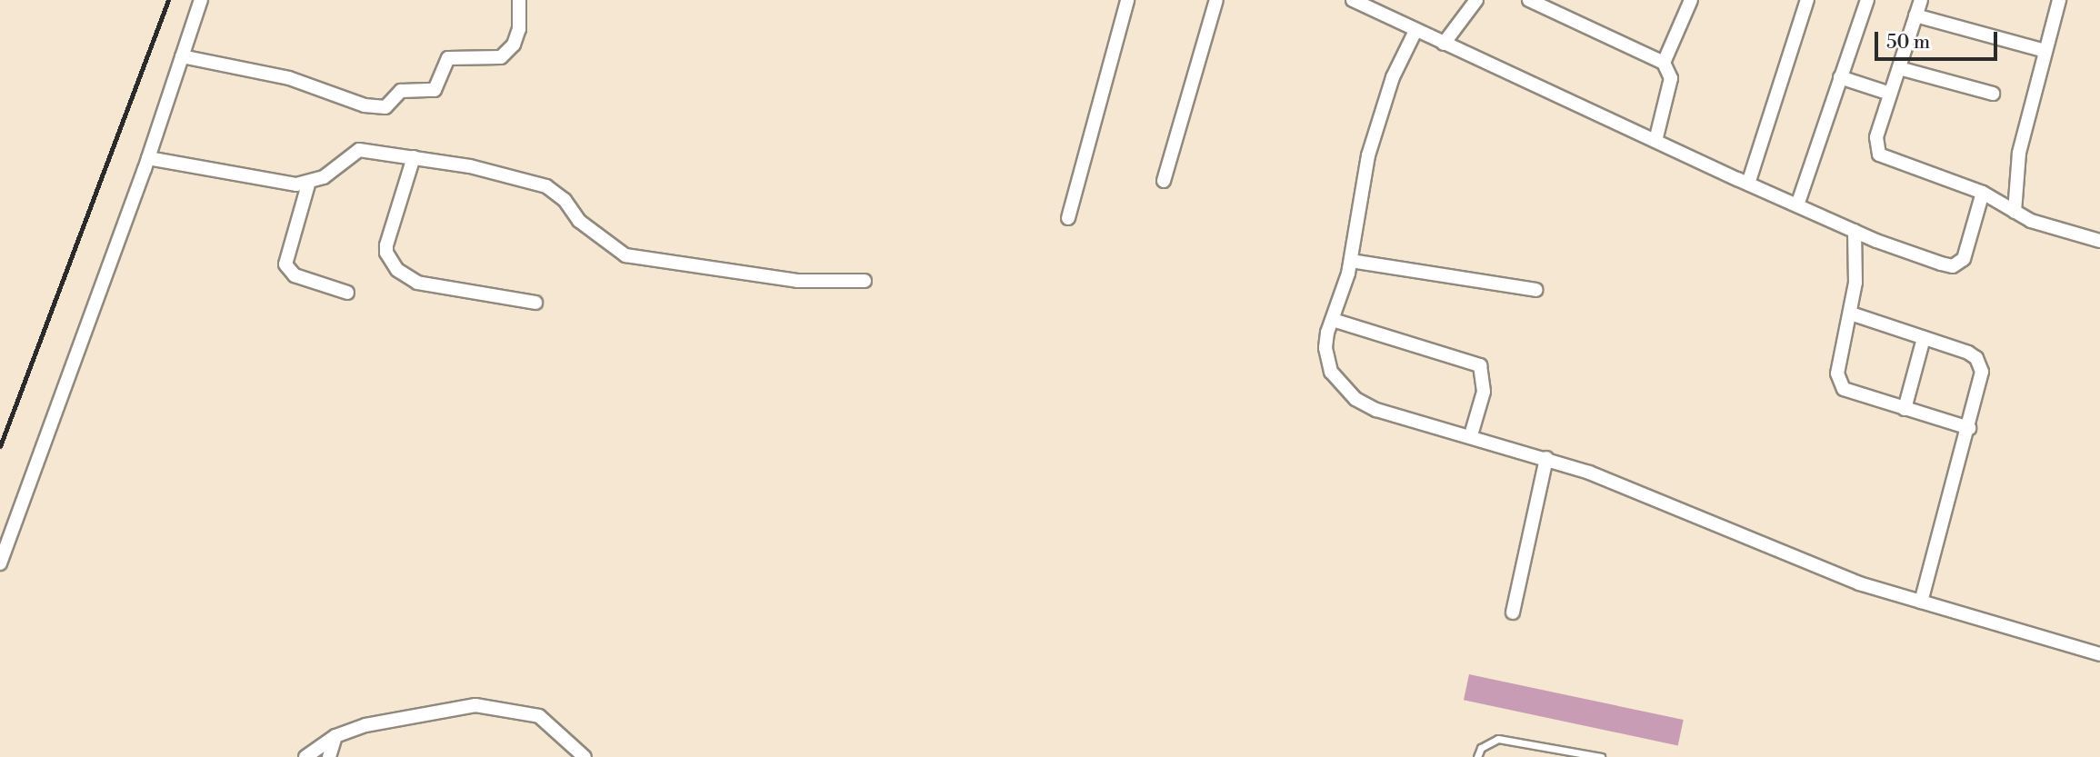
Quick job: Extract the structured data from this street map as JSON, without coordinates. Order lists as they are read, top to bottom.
{
  "scale_bar": "50 m"
}
